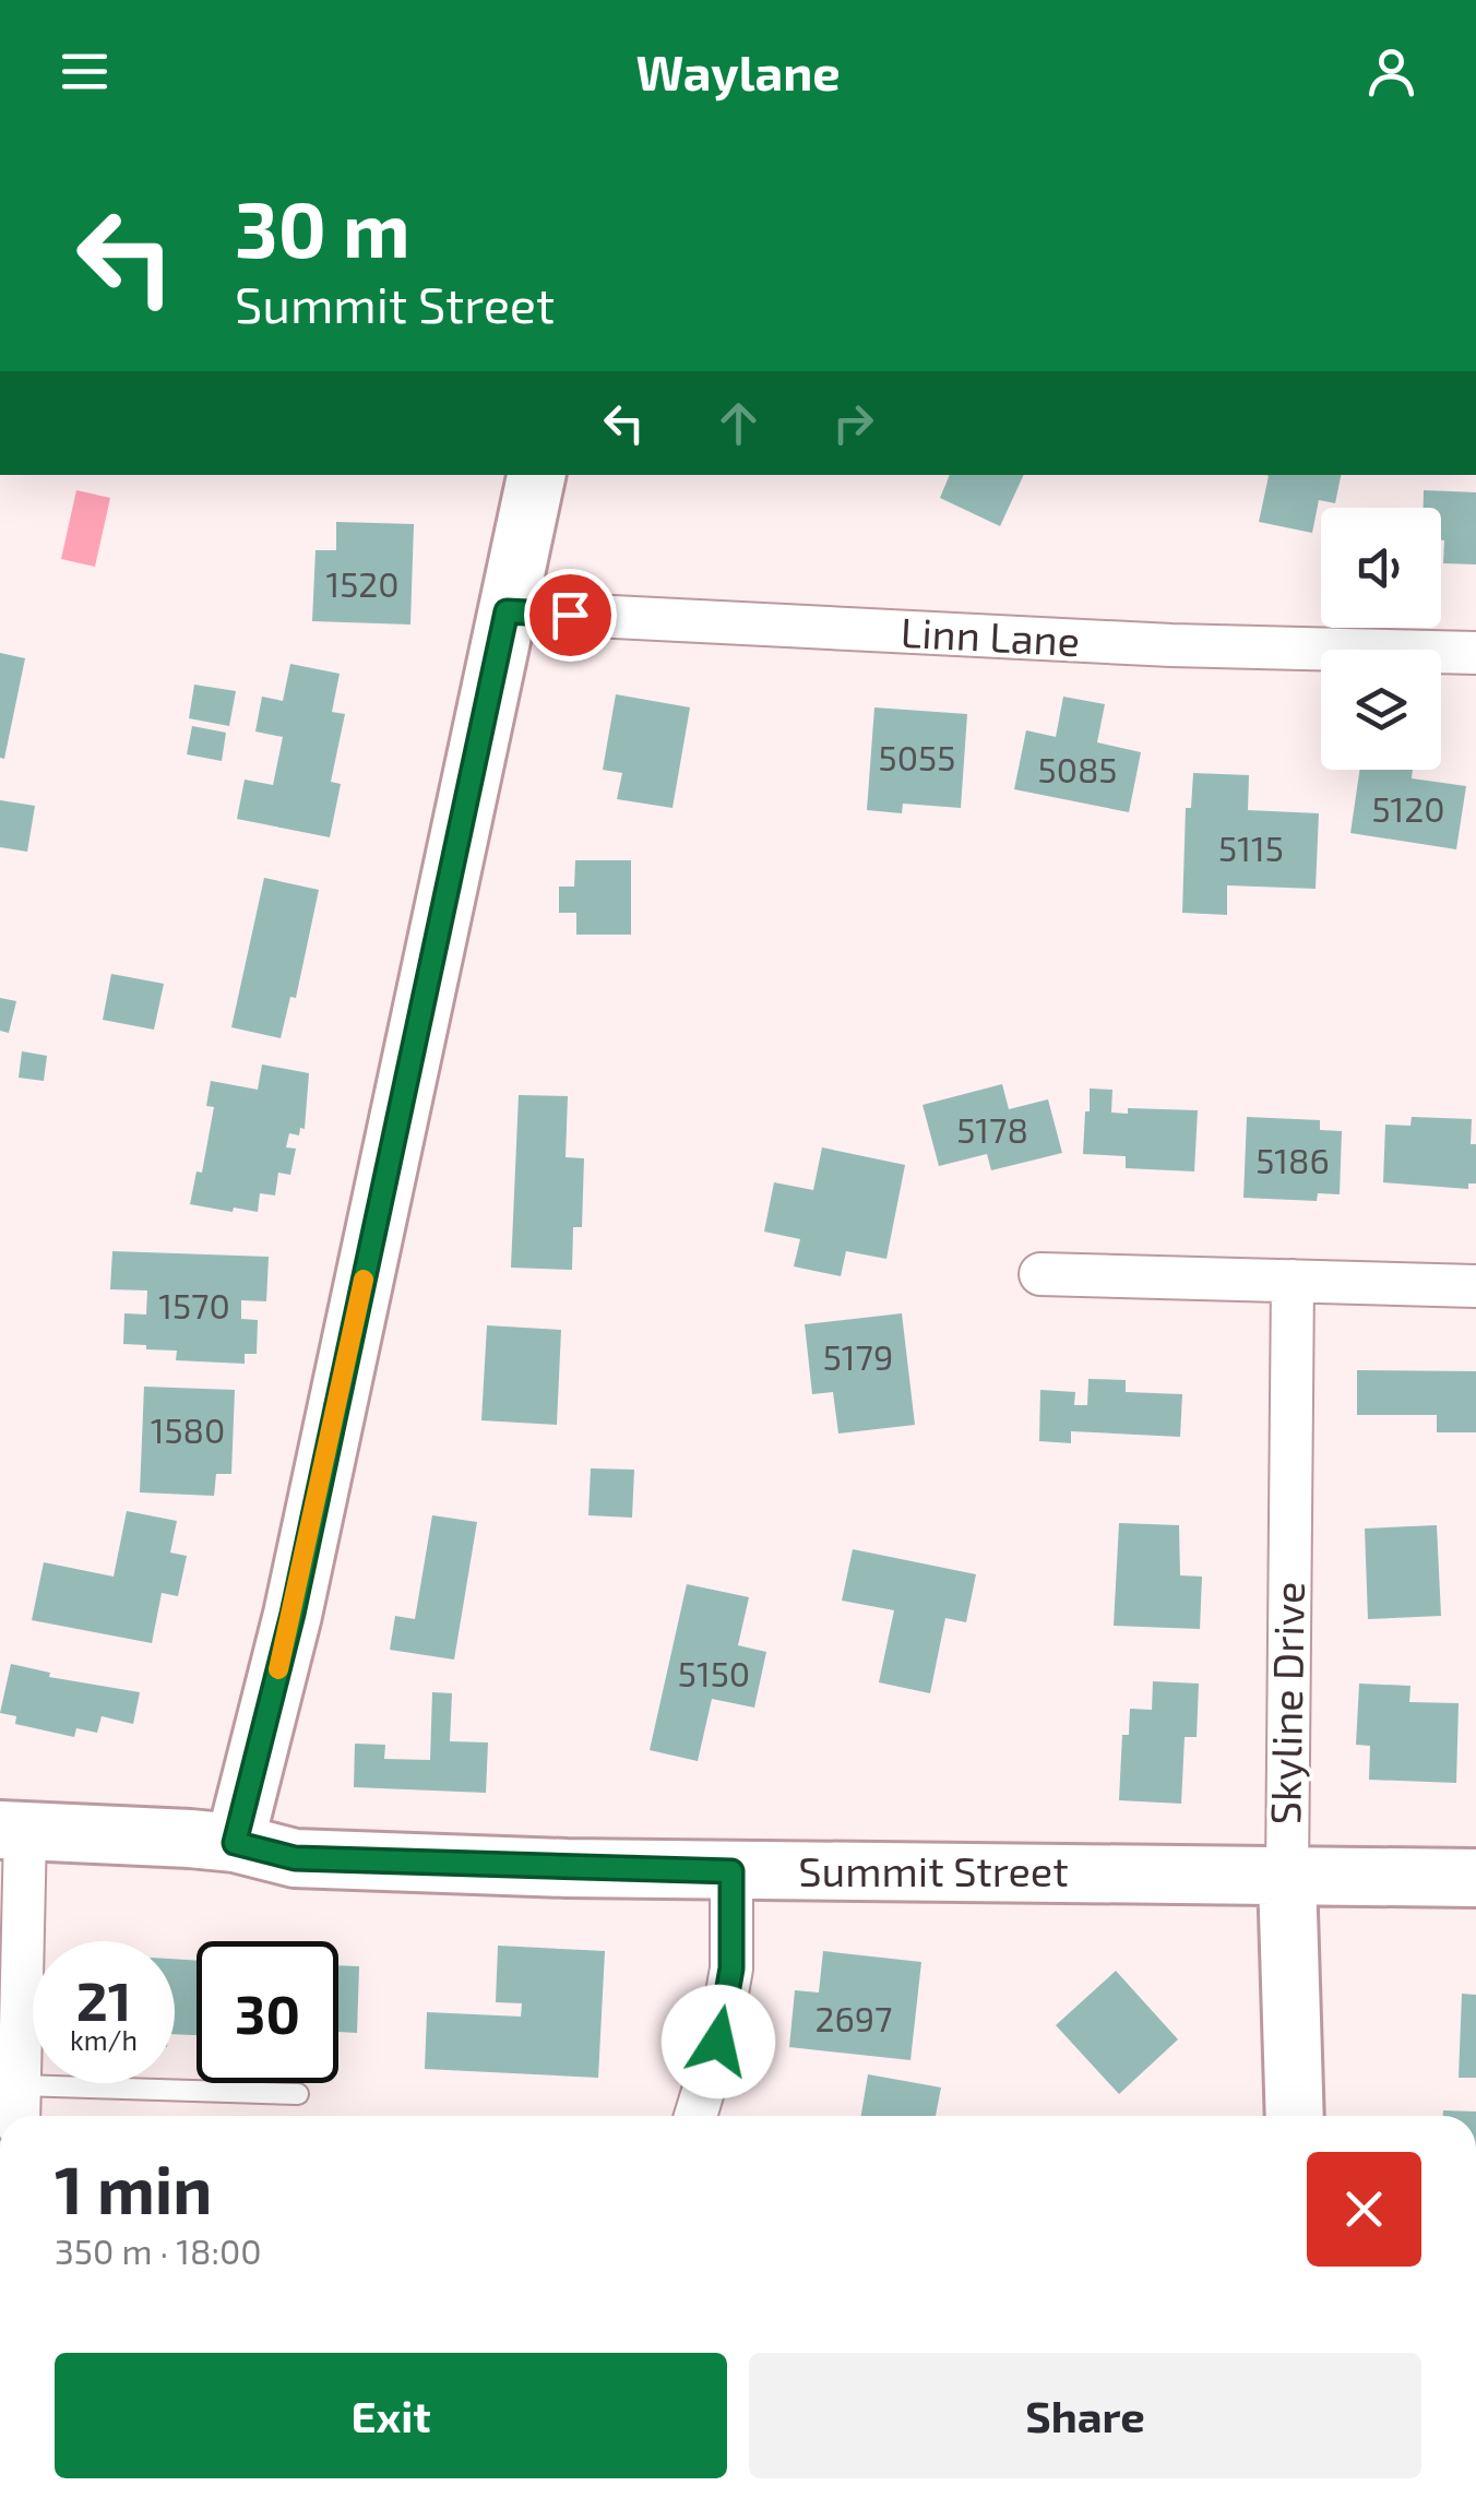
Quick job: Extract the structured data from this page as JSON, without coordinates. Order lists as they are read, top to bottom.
{
  "streets": {
    "main road": ["Skyline Drive", "Summit Street"],
    "street": ["Linn Lane"]
  },
  "crossings": [
    ["Skyline Drive", "Summit Street"]
  ],
  "house_numbers": [
    "1520",
    "5055",
    "5085",
    "5120",
    "5115",
    "5178",
    "5186",
    "1570",
    "5179",
    "1580",
    "5150",
    "2697"
  ],
  "page": {
    "header": "Waylane",
    "turn": ["30 m", "Summit Street"],
    "speed": "21 km/h",
    "limit": "30",
    "heading": ["1 min", "350 m · 18:00"],
    "buttons": ["Exit", "Share"]
  }
}
